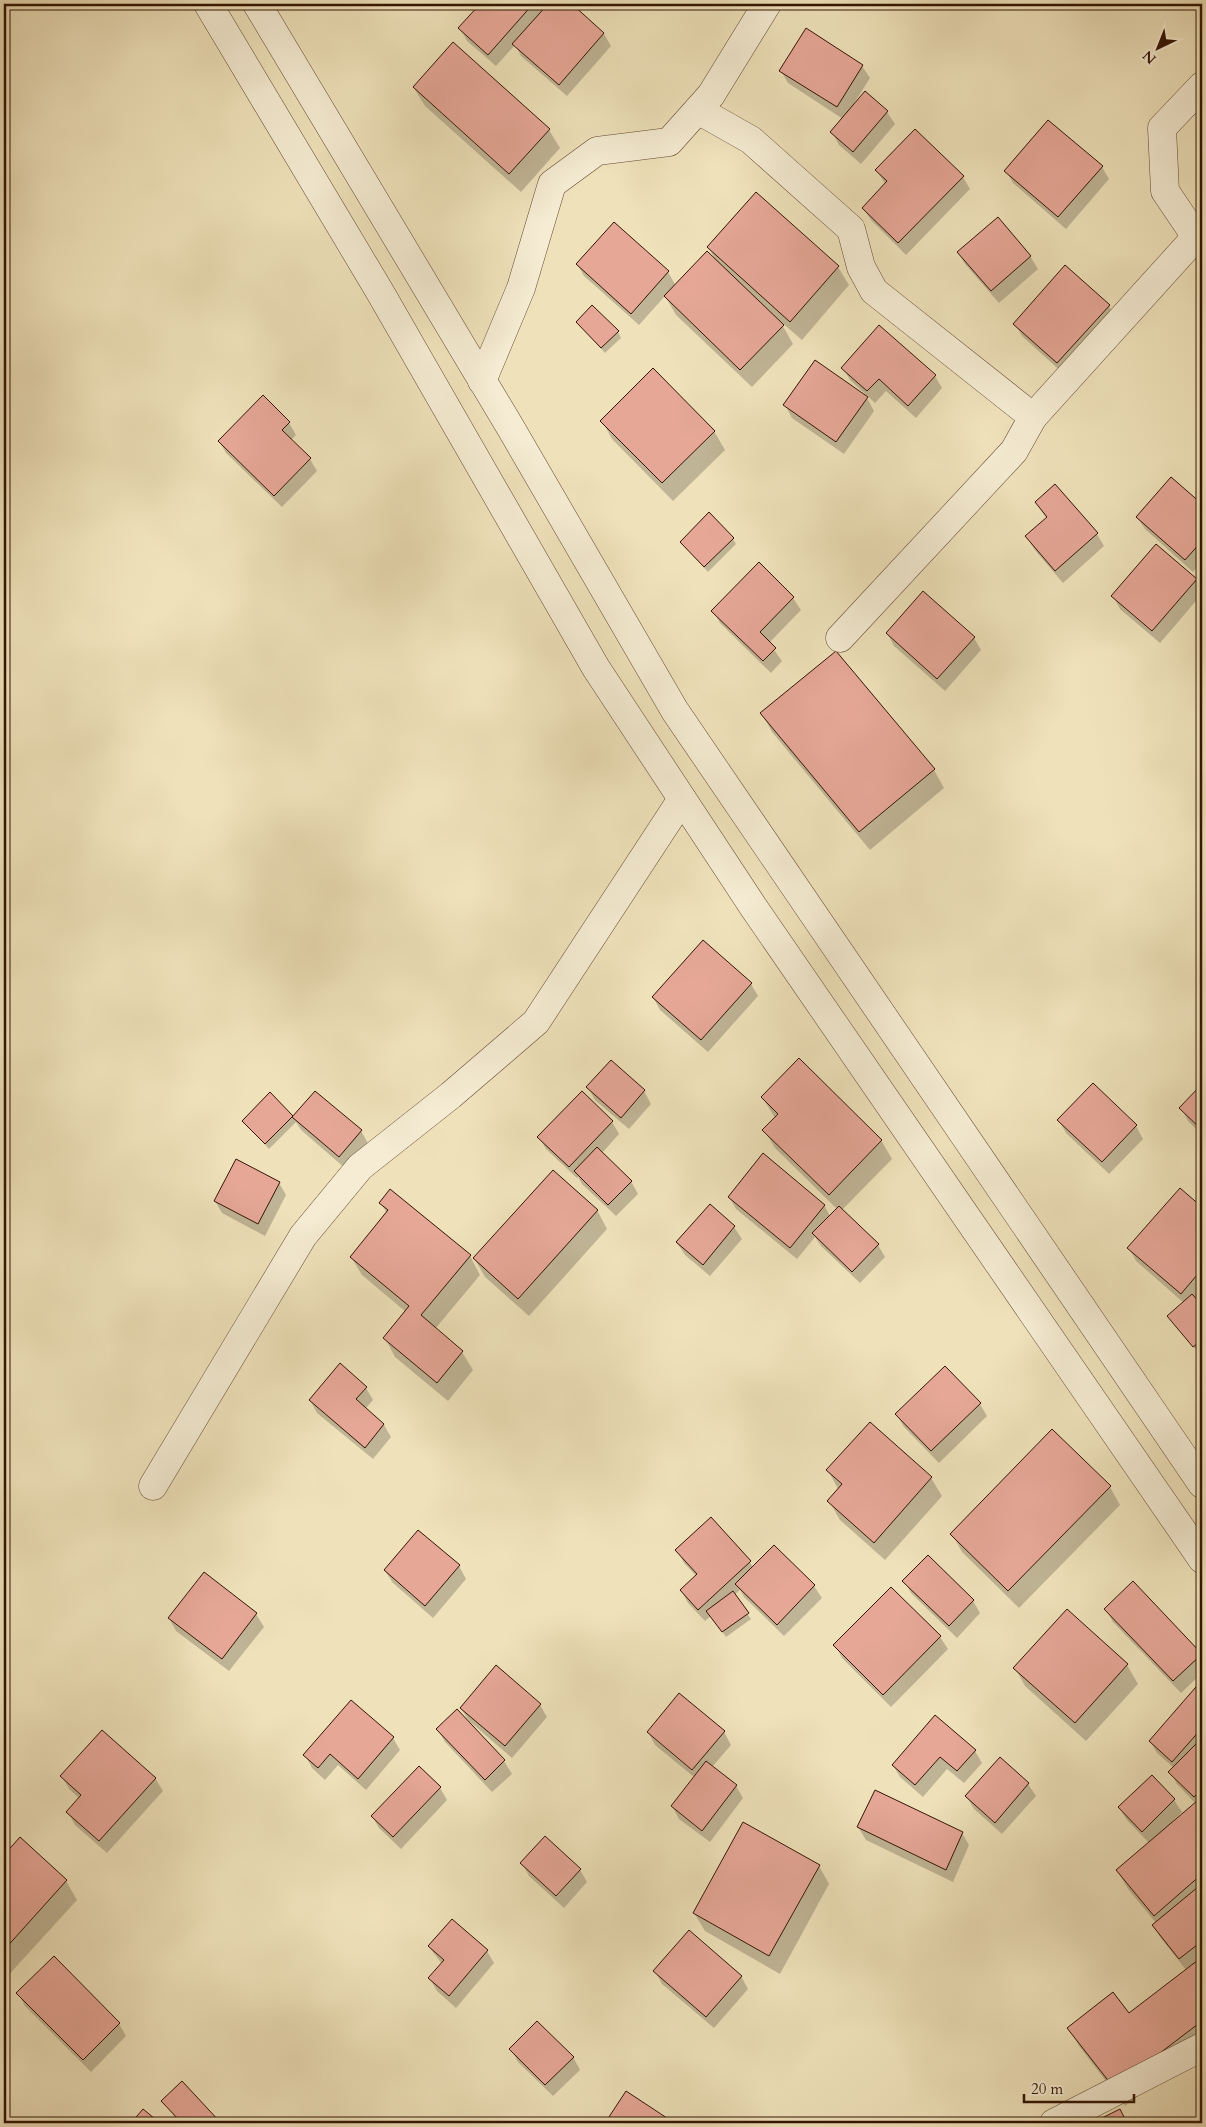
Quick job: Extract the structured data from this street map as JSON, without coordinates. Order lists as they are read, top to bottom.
{
  "scale_bar": "20 m",
  "north": "bottom left"
}
